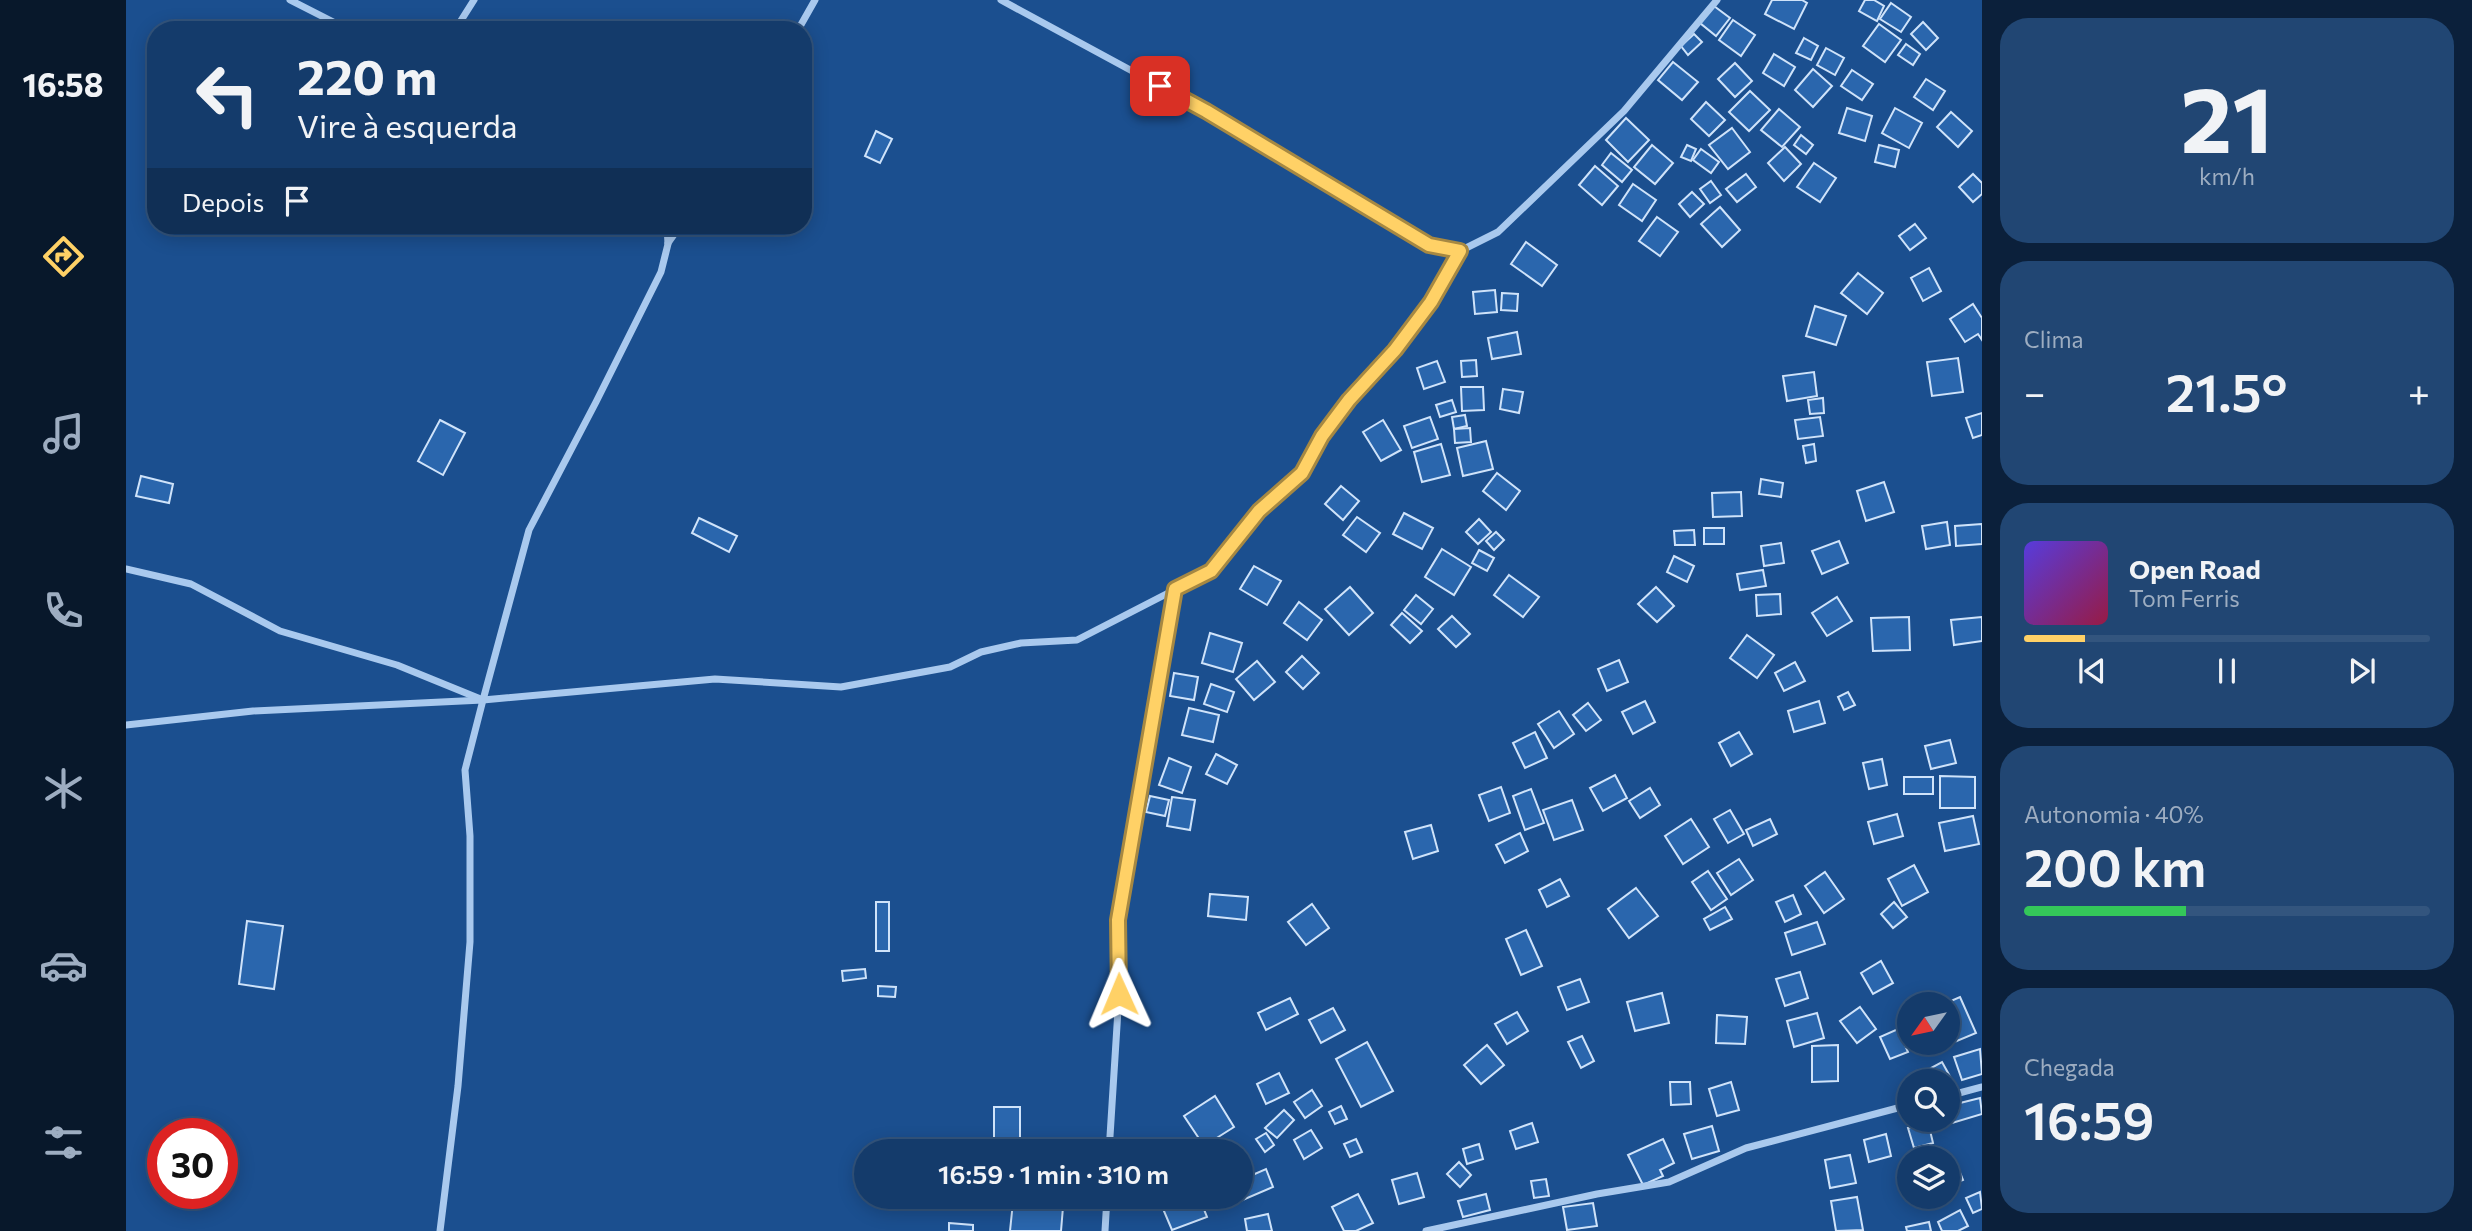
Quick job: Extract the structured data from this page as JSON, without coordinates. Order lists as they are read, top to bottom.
{
  "north": "bottom left",
  "page": {
    "tabs": "16:58",
    "tile": [
      ["21", "km/h"],
      "Clima",
      ["Autonomia · 40%", "200 km"],
      ["Chegada", "16:59"]
    ],
    "turn": ["220 m", "Vire à esquerda"],
    "then": "Depois",
    "heat": ["−", "21.5°", "+"],
    "song": ["Open Road", "Tom Ferris"],
    "limit": "30",
    "trip": "16:59 · 1 min · 310 m"
  }
}
